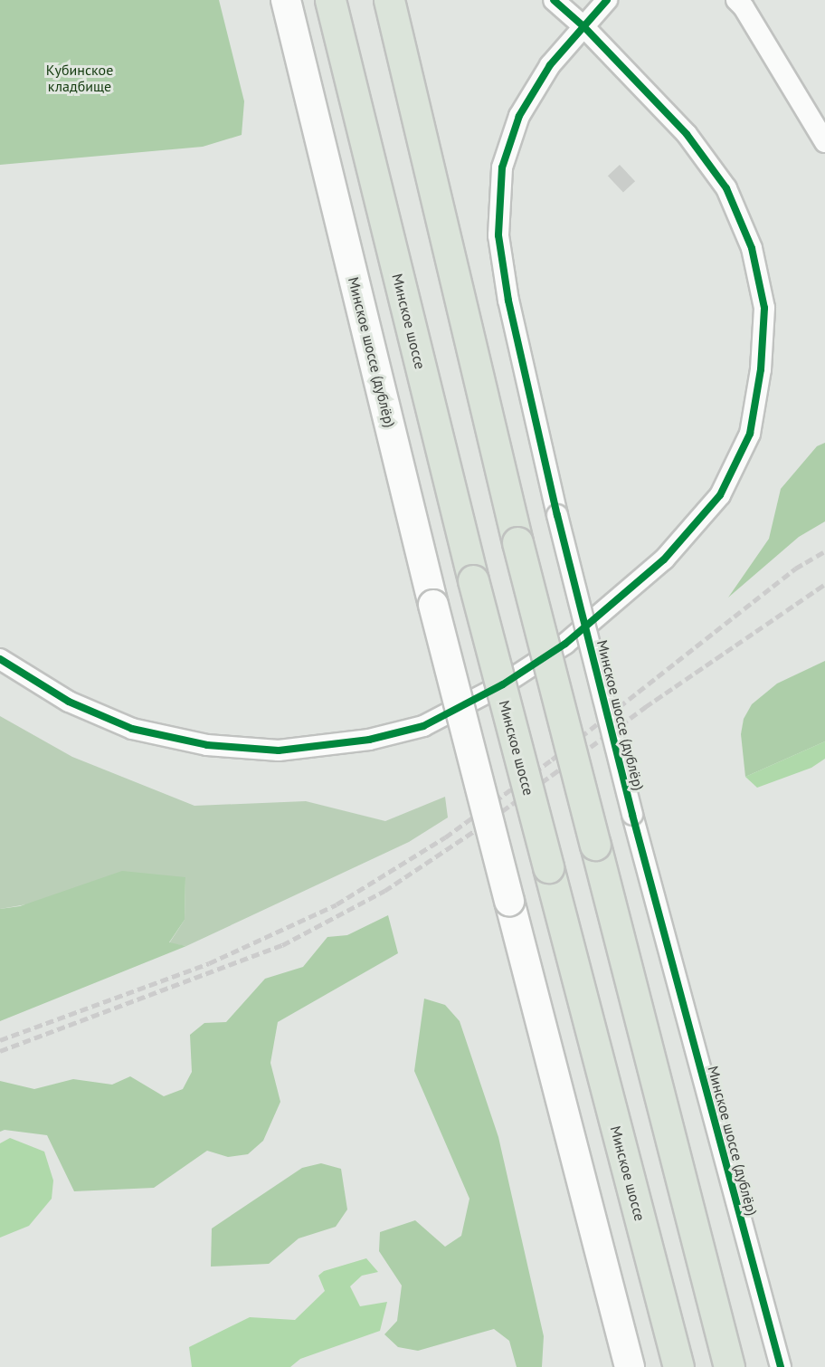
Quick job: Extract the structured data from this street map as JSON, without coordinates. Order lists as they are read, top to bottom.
{
  "streets": {
    "highway": ["Минское шоссе"],
    "main road": ["Минское шоссе (дублёр)"]
  },
  "parks": ["Кубинское кладбище"]
}
